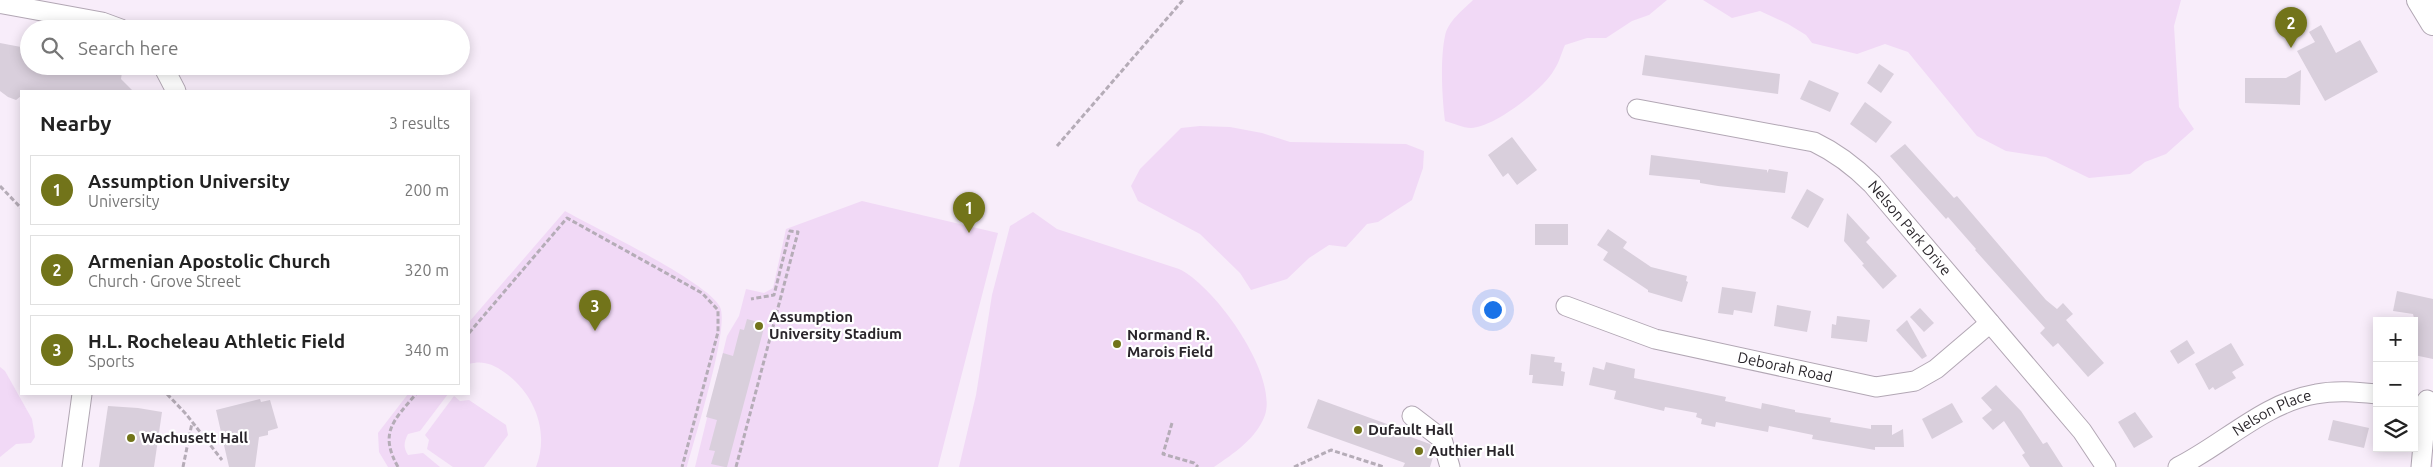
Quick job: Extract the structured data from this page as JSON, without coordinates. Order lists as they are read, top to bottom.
{
  "streets": {
    "street": ["Nelson Park Drive", "Deborah Road", "Nelson Place"]
  },
  "crossings": [
    ["Nelson Park Drive", "Deborah Road"]
  ],
  "places": [
    "Assumption University Stadium",
    "Normand R. Marois Field",
    "Dufault Hall",
    "Wachusett Hall",
    "Authier Hall"
  ],
  "page": {
    "pins": ["2", "1", "3"],
    "search": "Search here",
    "heading": ["Nearby", "3 results"],
    "list": [
      {
        "mark": "1",
        "name": "Assumption University",
        "note": "University",
        "value": "200 m"
      },
      {
        "mark": "2",
        "name": "Armenian Apostolic Church",
        "note": "Church · Grove Street",
        "value": "320 m"
      },
      {
        "mark": "3",
        "name": "H.L. Rocheleau Athletic Field",
        "note": "Sports",
        "value": "340 m"
      }
    ],
    "map_buttons": ["+", "−"]
  }
}
